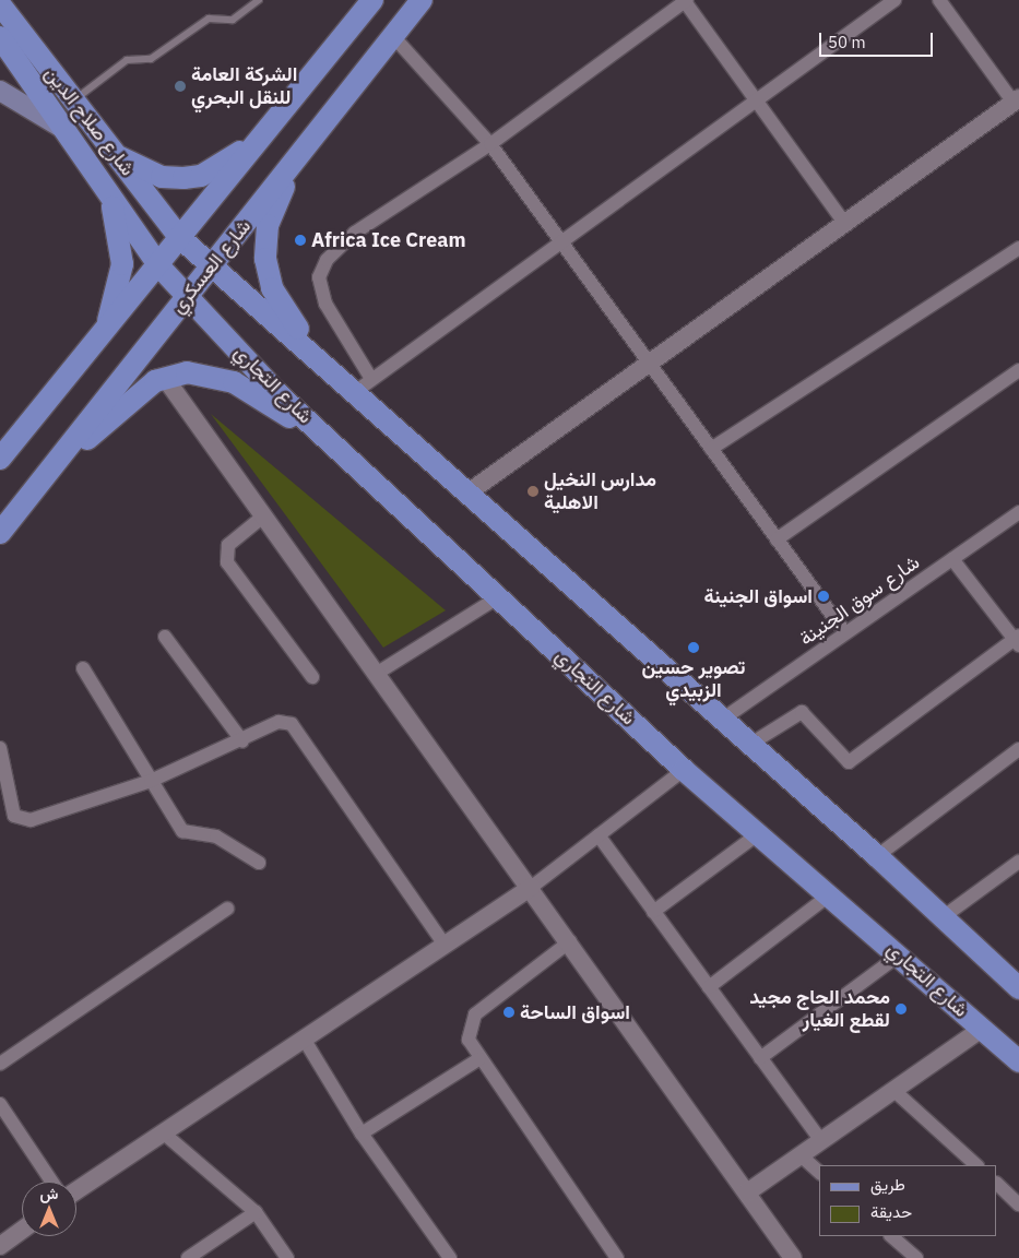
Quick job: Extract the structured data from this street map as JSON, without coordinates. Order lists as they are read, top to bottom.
{
  "streets": {
    "main road": ["شارع صلاح الدين", "شارع العسكري", "شارع التجاري"],
    "street": ["شارع سوق الجنينة"]
  },
  "crossings": [
    ["شارع صلاح الدين", "شارع العسكري"],
    ["شارع صلاح الدين", "شارع التجاري"],
    ["شارع العسكري", "شارع التجاري"]
  ],
  "places": [
    "الشركة العامة للنقل البحري",
    "Africa Ice Cream",
    "مدارس النخيل الاهلية",
    "اسواق الجنينة",
    "تصوير حسين الزبيدي",
    "محمد الحاج مجيد لقطع الغيار",
    "اسواق الساحة"
  ],
  "legend": ["طريق", "حديقة"],
  "scale_bar": "50 m",
  "north": "top"
}
